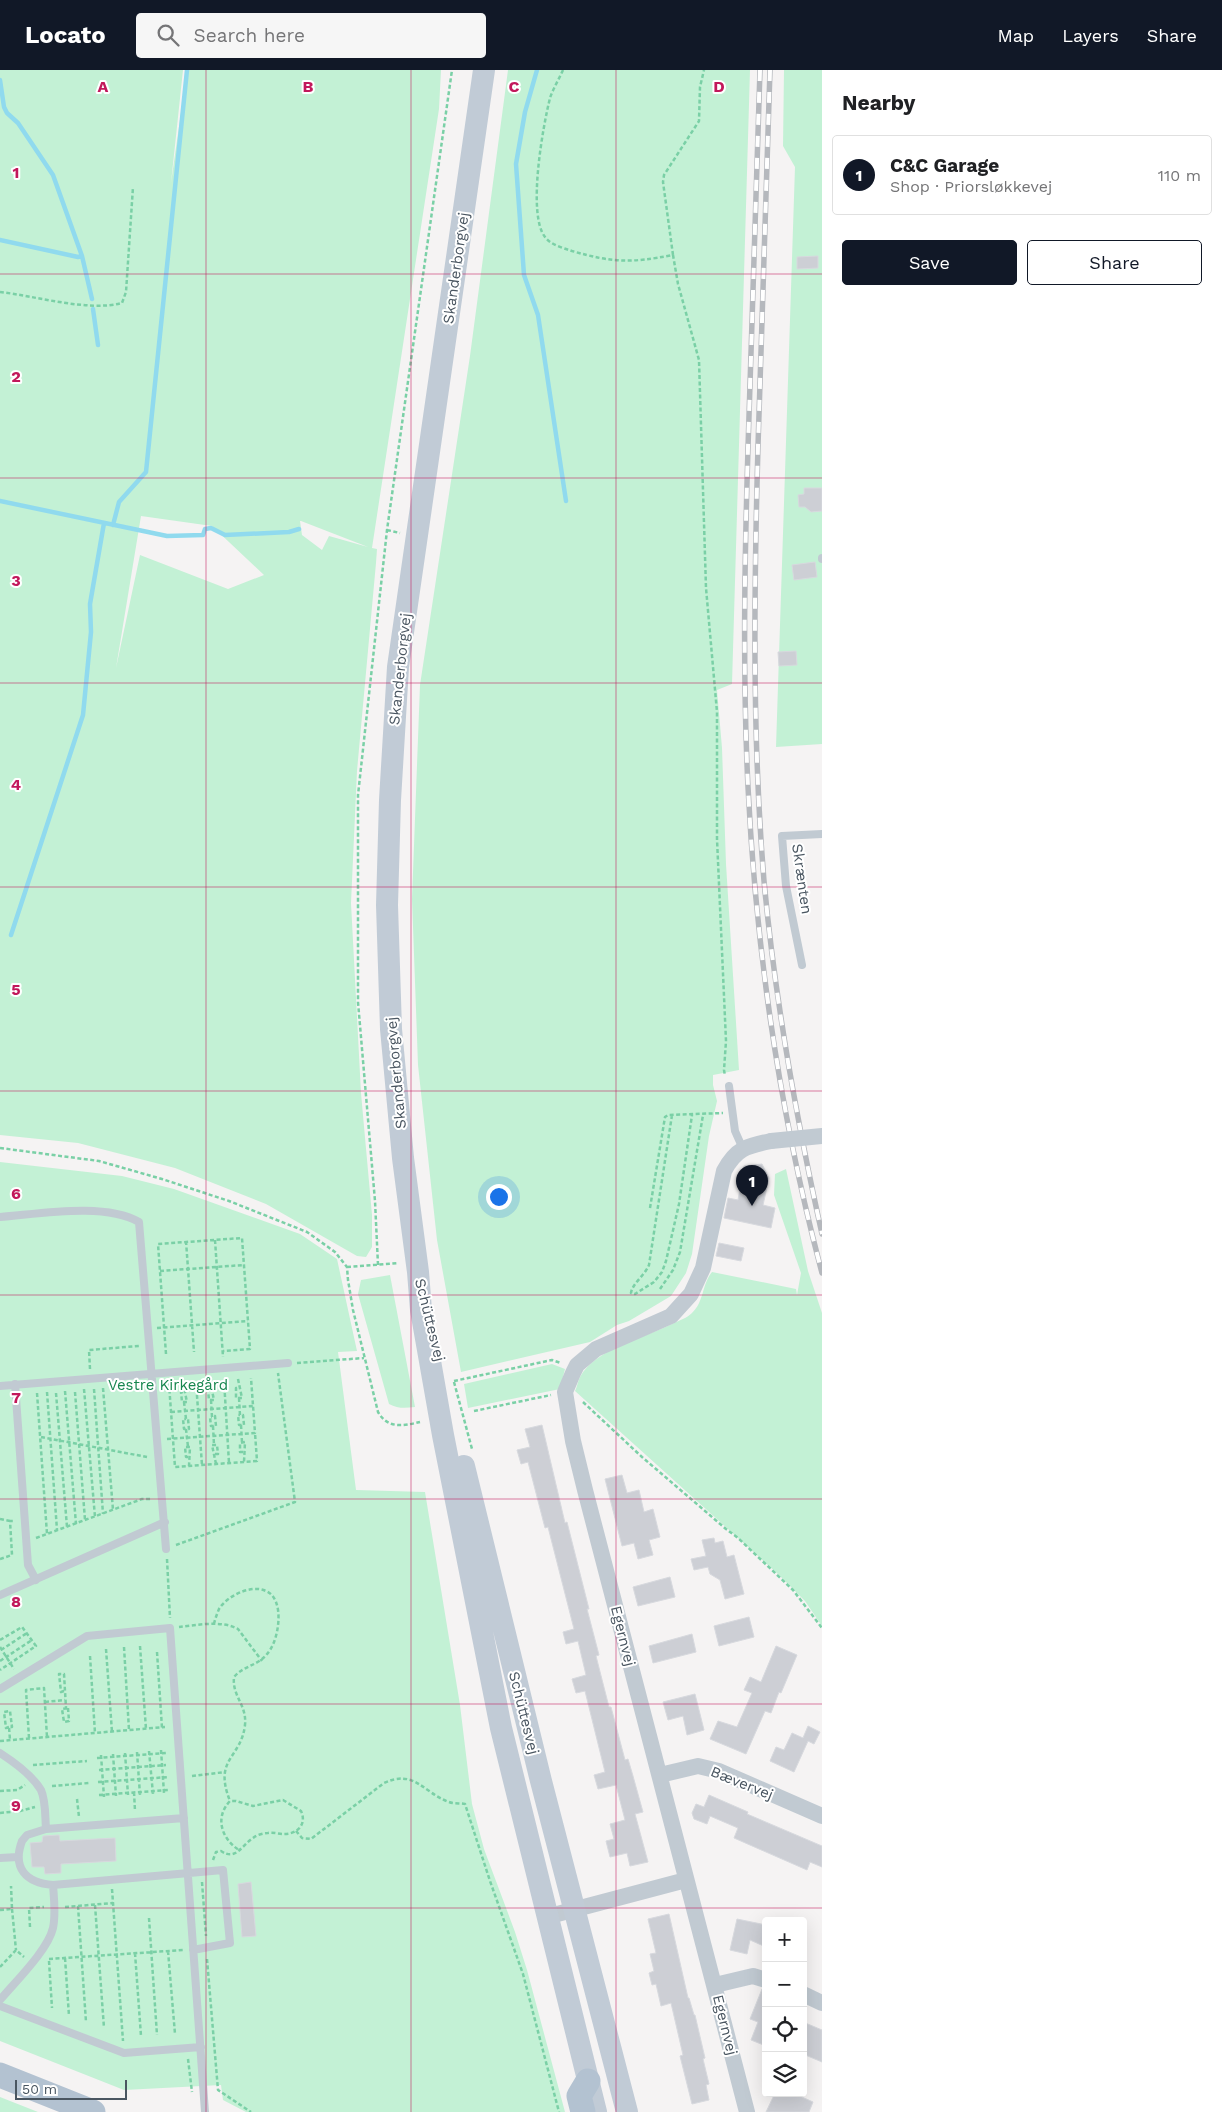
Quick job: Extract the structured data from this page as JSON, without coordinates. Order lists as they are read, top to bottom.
{
  "streets": {
    "main road": ["Skanderborgvej", "Schüttesvej"],
    "street": ["Egernvej", "Bævervej"],
    "lane": ["Skrænten"]
  },
  "crossings": [
    ["Skanderborgvej", "Schüttesvej"],
    ["Egernvej", "Bævervej"]
  ],
  "parks": ["Vestre Kirkegård"],
  "scale_bar": "50 m",
  "page": {
    "header": "Locato",
    "search": "Search here",
    "nav": ["Map", "Layers", "Share"],
    "heading": "Nearby",
    "list": [
      {
        "mark": "1",
        "name": "C&C Garage",
        "note": "Shop · Priorsløkkevej",
        "value": "110 m"
      }
    ],
    "buttons": ["Save", "Share"],
    "pins": "1",
    "map_buttons": ["+", "−"],
    "scale": "50 m"
  },
  "grid": {
    "columns": [
      "A",
      "B",
      "C",
      "D"
    ],
    "rows": [
      "1",
      "2",
      "3",
      "4",
      "5",
      "6",
      "7",
      "8",
      "9"
    ]
  }
}
